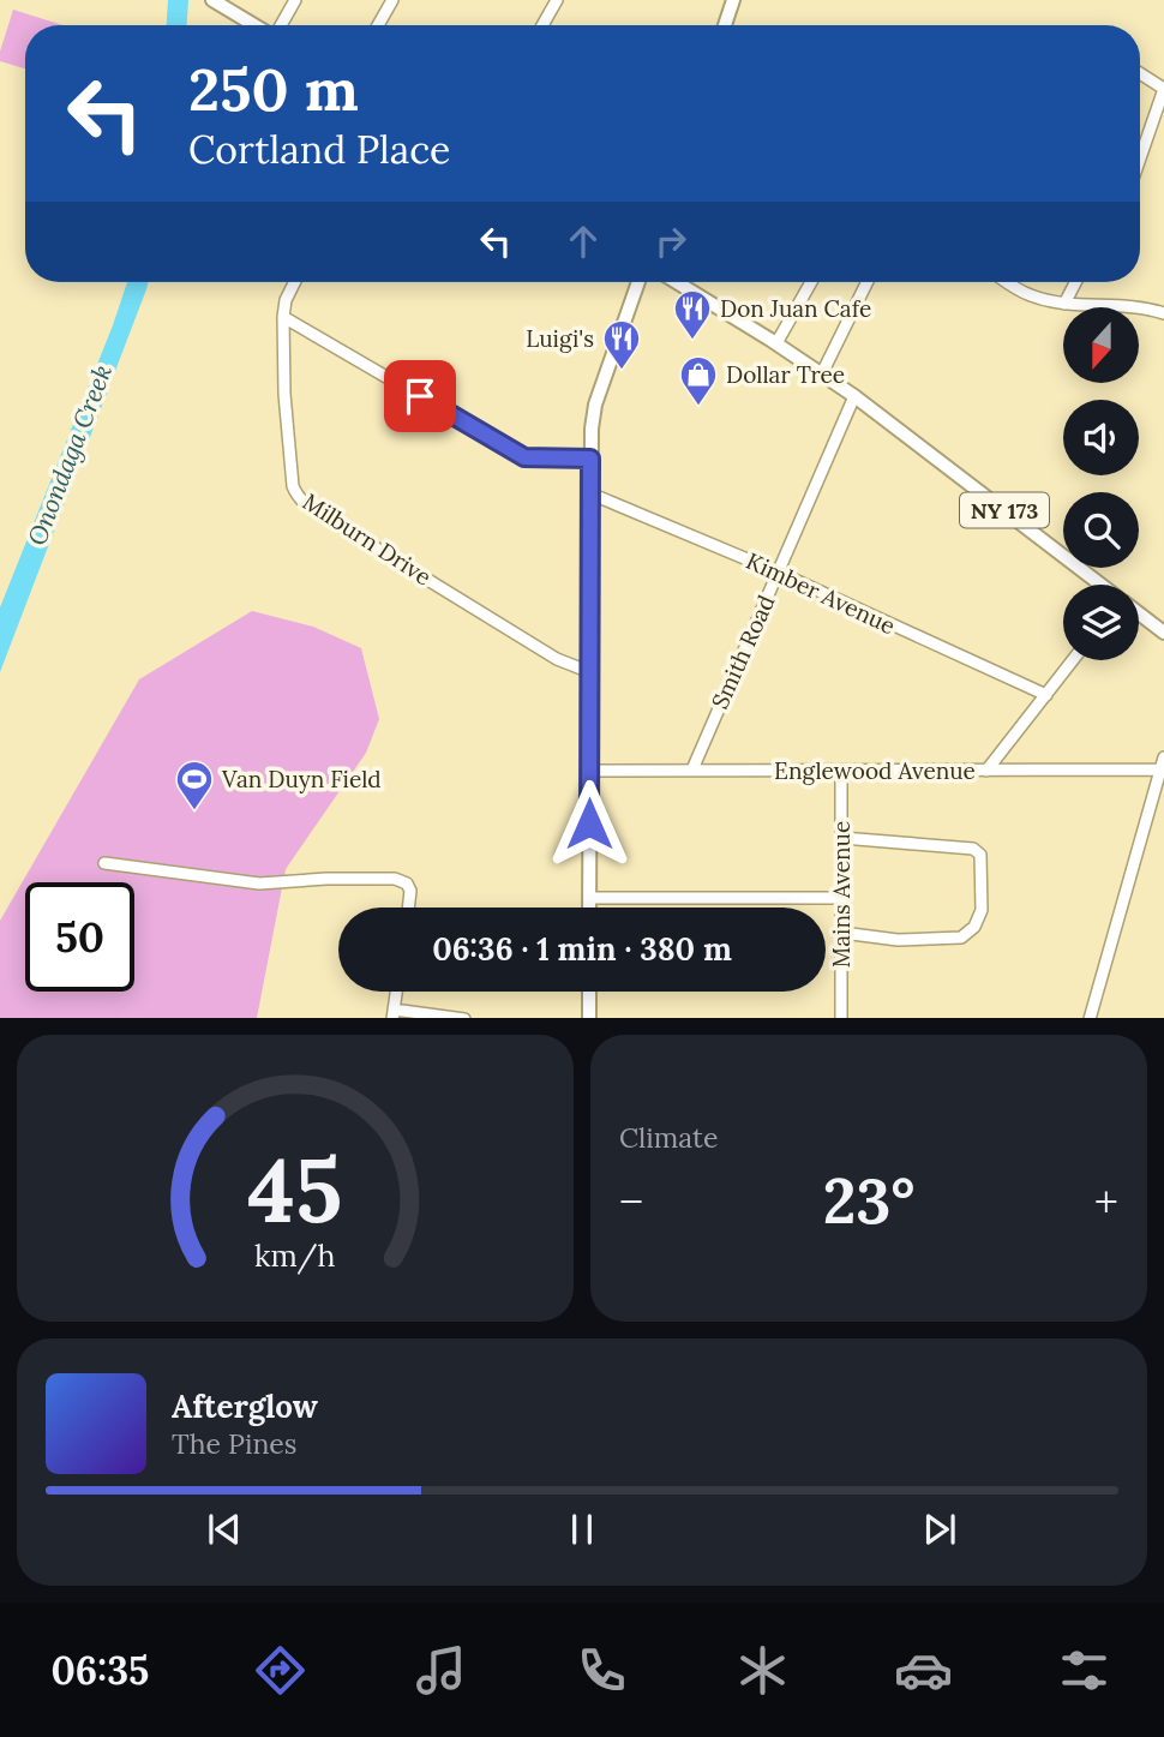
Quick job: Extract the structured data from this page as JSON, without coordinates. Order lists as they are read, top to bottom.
{
  "streets": {
    "main road": ["NY 173"],
    "street": [
      "Milburn Drive",
      "Kimber Avenue",
      "Smith Road",
      "Englewood Avenue",
      "Mains Avenue"
    ]
  },
  "crossings": [
    ["NY 173", "Smith Road"],
    ["Kimber Avenue", "Smith Road"],
    ["Smith Road", "Englewood Avenue"],
    ["Englewood Avenue", "Mains Avenue"]
  ],
  "water": ["Onondaga Creek"],
  "places": {
    "restaurant": ["Don Juan Cafe", "Luigi's"],
    "shop": ["Dollar Tree"],
    "sports": ["Van Duyn Field"]
  },
  "north": "bottom",
  "page": {
    "turn": ["250 m", "Cortland Place"],
    "limit": "50",
    "trip": "06:36 · 1 min · 380 m",
    "tile": "Climate",
    "heat": ["−", "23°", "+"],
    "song": ["Afterglow", "The Pines"],
    "tabs": "06:35",
    "gauge": ["45", "km/h"]
  }
}
